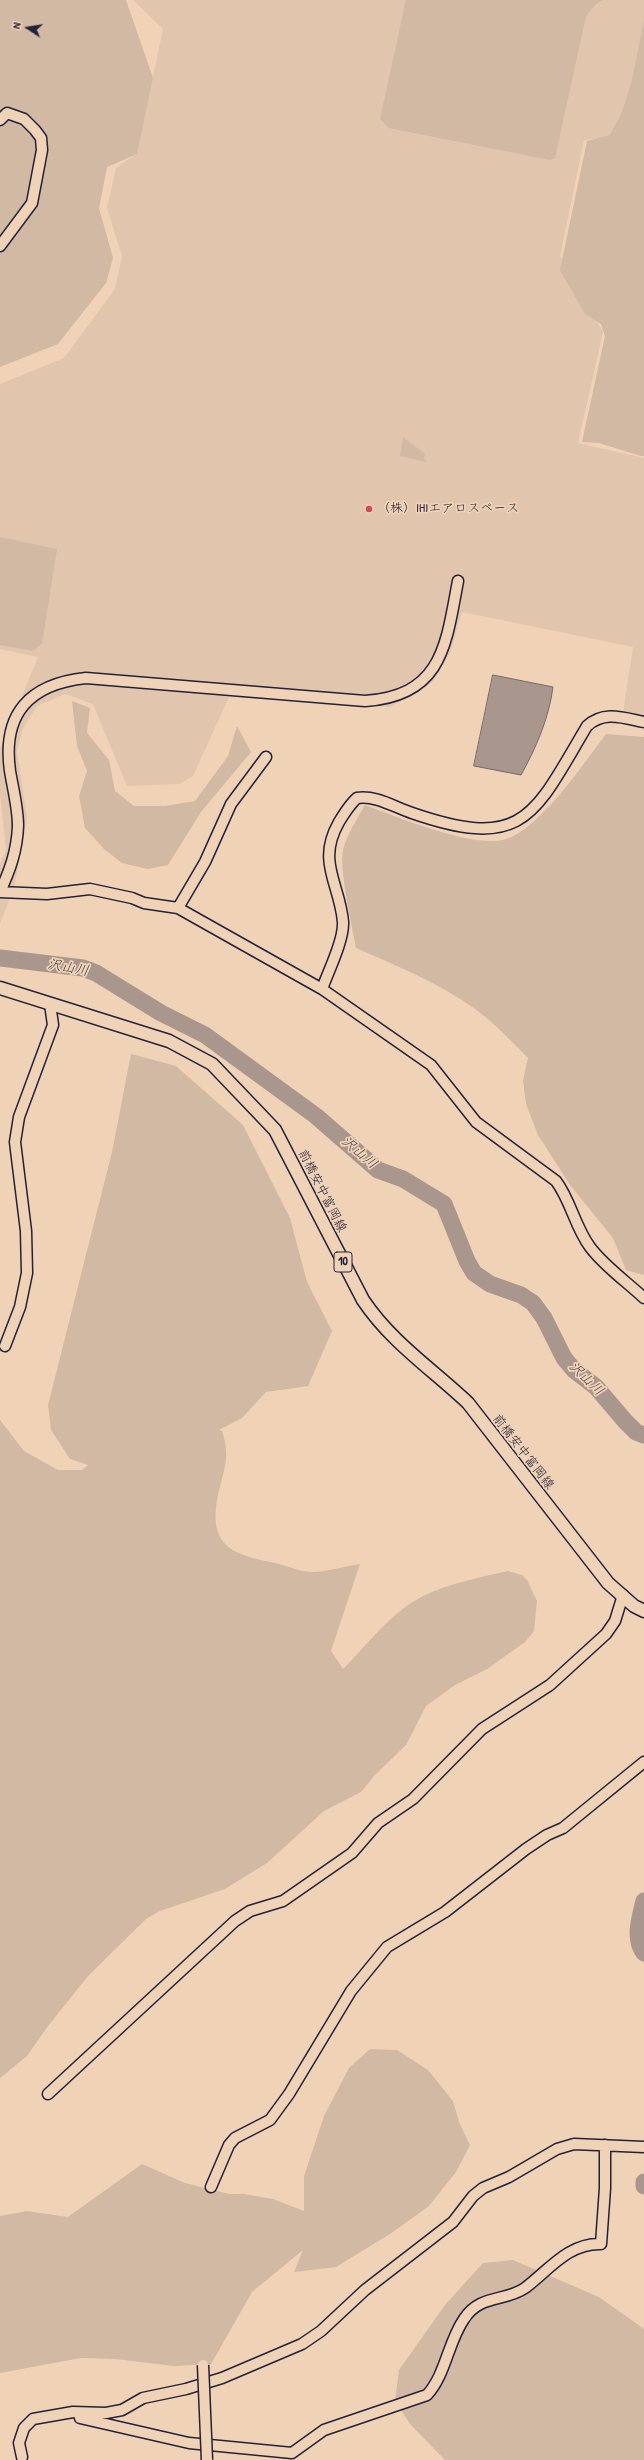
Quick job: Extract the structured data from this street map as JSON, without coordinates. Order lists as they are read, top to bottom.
{
  "streets": {
    "main road": ["前橋安中富岡線", "10"]
  },
  "water": ["沢山川"],
  "places": ["（株）IHIエアロスペース"],
  "north": "left"
}
